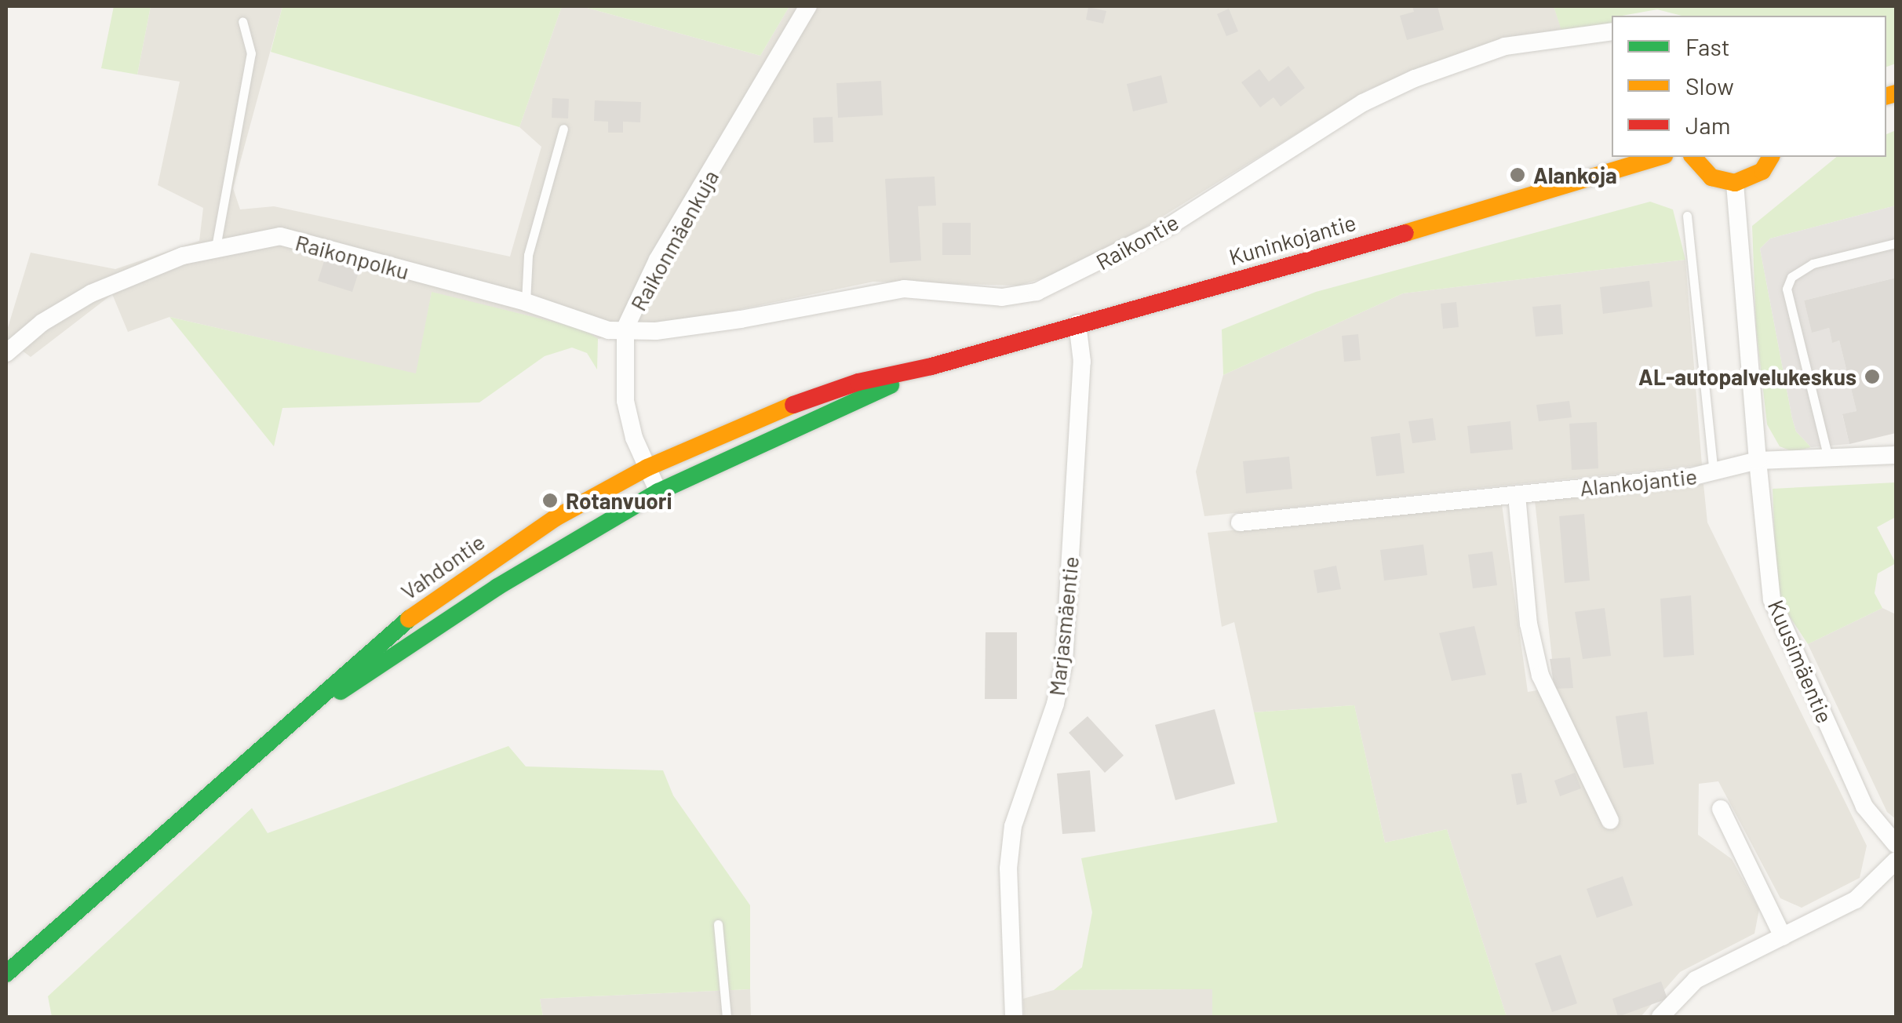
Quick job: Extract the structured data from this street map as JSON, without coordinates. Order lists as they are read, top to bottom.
{
  "streets": {
    "main road": ["Kuninkojantie", "Vahdontie"],
    "street": [
      "Raikonmäenkuja",
      "Raikontie",
      "Raikonpolku",
      "Alankojantie",
      "Marjasmäentie",
      "Kuusimäentie"
    ]
  },
  "crossings": [
    ["Kuninkojantie", "Raikonmäenkuja"],
    ["Kuninkojantie", "Vahdontie"],
    ["Kuninkojantie", "Marjasmäentie"],
    ["Raikonmäenkuja", "Raikontie"],
    ["Raikonmäenkuja", "Raikonpolku"],
    ["Raikonmäenkuja", "Vahdontie"],
    ["Raikontie", "Raikonpolku"],
    ["Alankojantie", "Kuusimäentie"]
  ],
  "places": ["Alankoja", "AL-autopalvelukeskus", "Rotanvuori"],
  "legend": ["Fast", "Slow", "Jam"]
}
